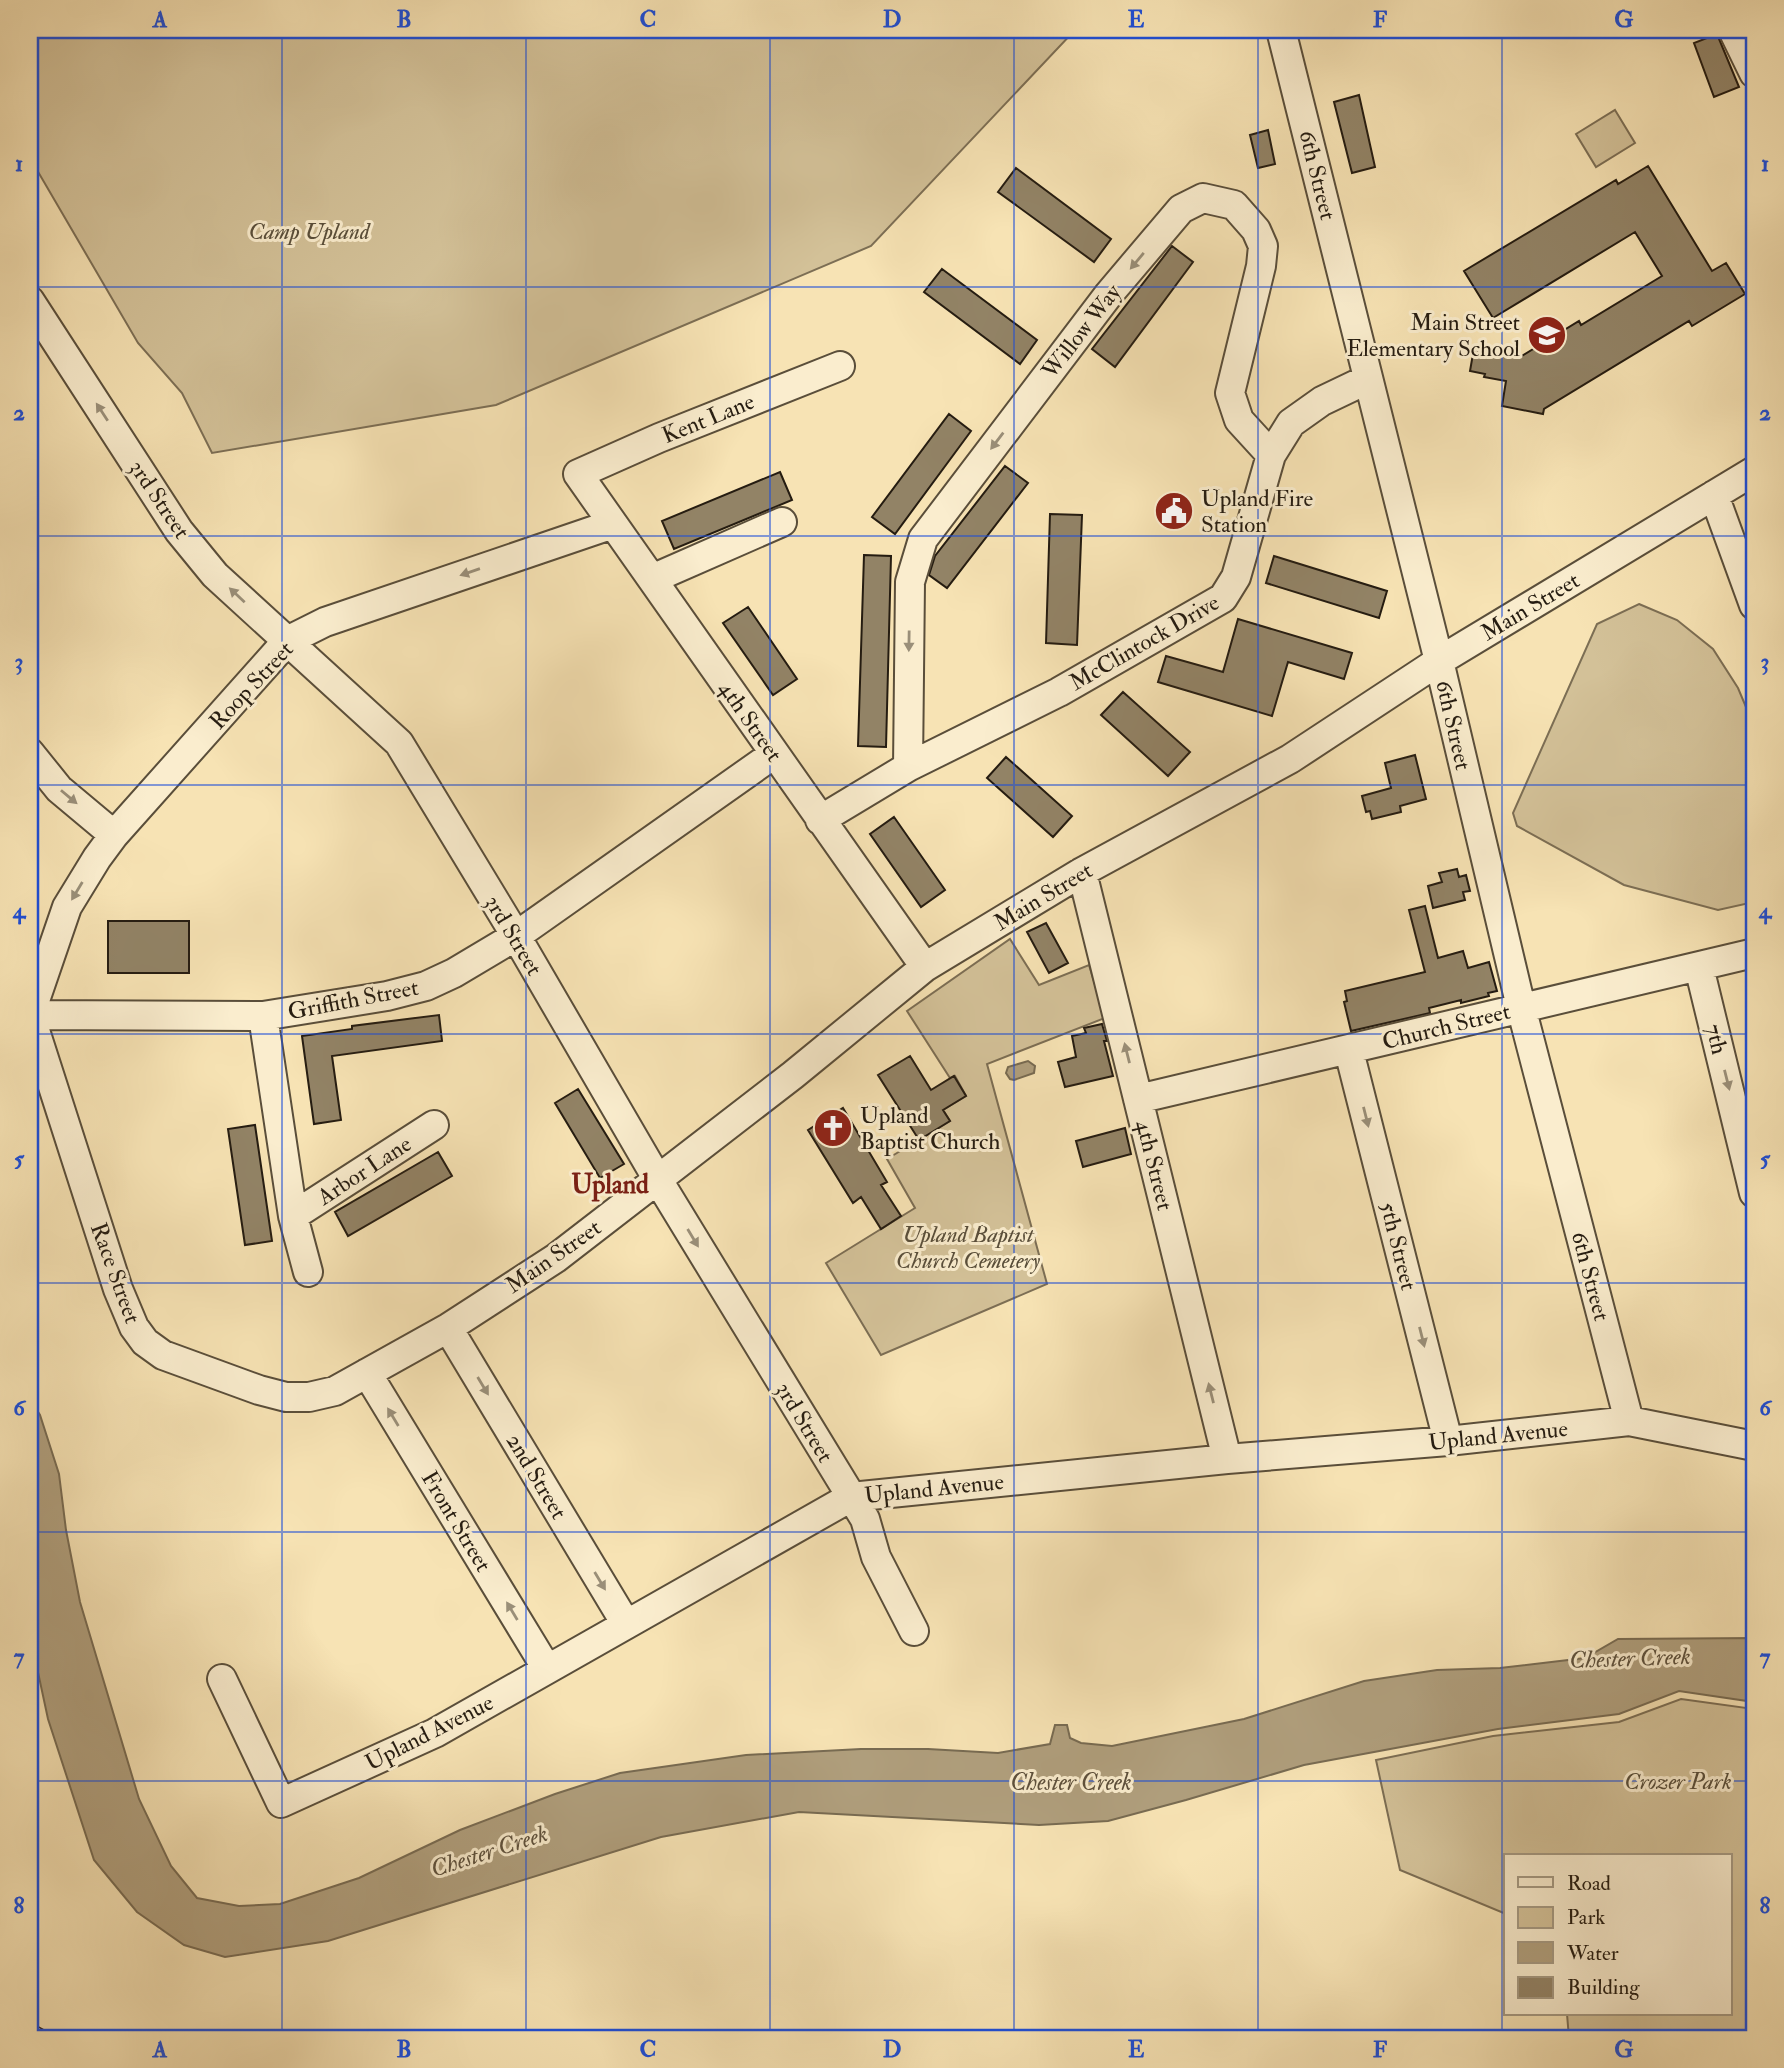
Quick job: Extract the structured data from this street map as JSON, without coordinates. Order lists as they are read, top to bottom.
{
  "streets": {
    "street": [
      "6th Street",
      "Willow Way",
      "Kent Lane",
      "3rd Street",
      "Main Street",
      "McClintock Drive",
      "Roop Street",
      "4th Street",
      "Griffith Street",
      "Church Street",
      "7th",
      "Arbor Lane",
      "5th Street",
      "Race Street",
      "Upland Avenue",
      "2nd Street",
      "Front Street"
    ]
  },
  "crossings": [
    ["6th Street", "Main Street"],
    ["6th Street", "McClintock Drive"],
    ["6th Street", "Church Street"],
    ["6th Street", "Upland Avenue"],
    ["Willow Way", "McClintock Drive"],
    ["Kent Lane", "4th Street"],
    ["3rd Street", "Main Street"],
    ["3rd Street", "Roop Street"],
    ["3rd Street", "Griffith Street"],
    ["3rd Street", "Upland Avenue"],
    ["Main Street", "4th Street"],
    ["Main Street", "Race Street"],
    ["Main Street", "2nd Street"],
    ["Main Street", "Front Street"],
    ["McClintock Drive", "4th Street"],
    ["Roop Street", "4th Street"],
    ["Roop Street", "Griffith Street"],
    ["Roop Street", "Race Street"],
    ["4th Street", "Griffith Street"],
    ["4th Street", "Church Street"],
    ["4th Street", "Upland Avenue"],
    ["Griffith Street", "Race Street"],
    ["Church Street", "7th"],
    ["Church Street", "5th Street"],
    ["5th Street", "Upland Avenue"],
    ["Race Street", "Front Street"],
    ["Upland Avenue", "2nd Street"],
    ["Upland Avenue", "Front Street"]
  ],
  "one_way": [
    "Roop Street",
    "4th Street",
    "7th",
    "5th Street",
    "2nd Street",
    "Front Street"
  ],
  "districts": ["Upland"],
  "water": ["Chester Creek"],
  "parks": ["Camp Upland", "Upland Baptist Church Cemetery", "Crozer Park"],
  "places": {
    "school or university": ["Main Street Elementary School"],
    "public building": ["Upland Fire Station"],
    "church": ["Upland Baptist Church"]
  },
  "legend": [
    "Road",
    "Park",
    "Water",
    "Building"
  ],
  "grid": {
    "columns": [
      "A",
      "B",
      "C",
      "D",
      "E",
      "F",
      "G"
    ],
    "rows": [
      "1",
      "2",
      "3",
      "4",
      "5",
      "6",
      "7",
      "8"
    ]
  }
}
